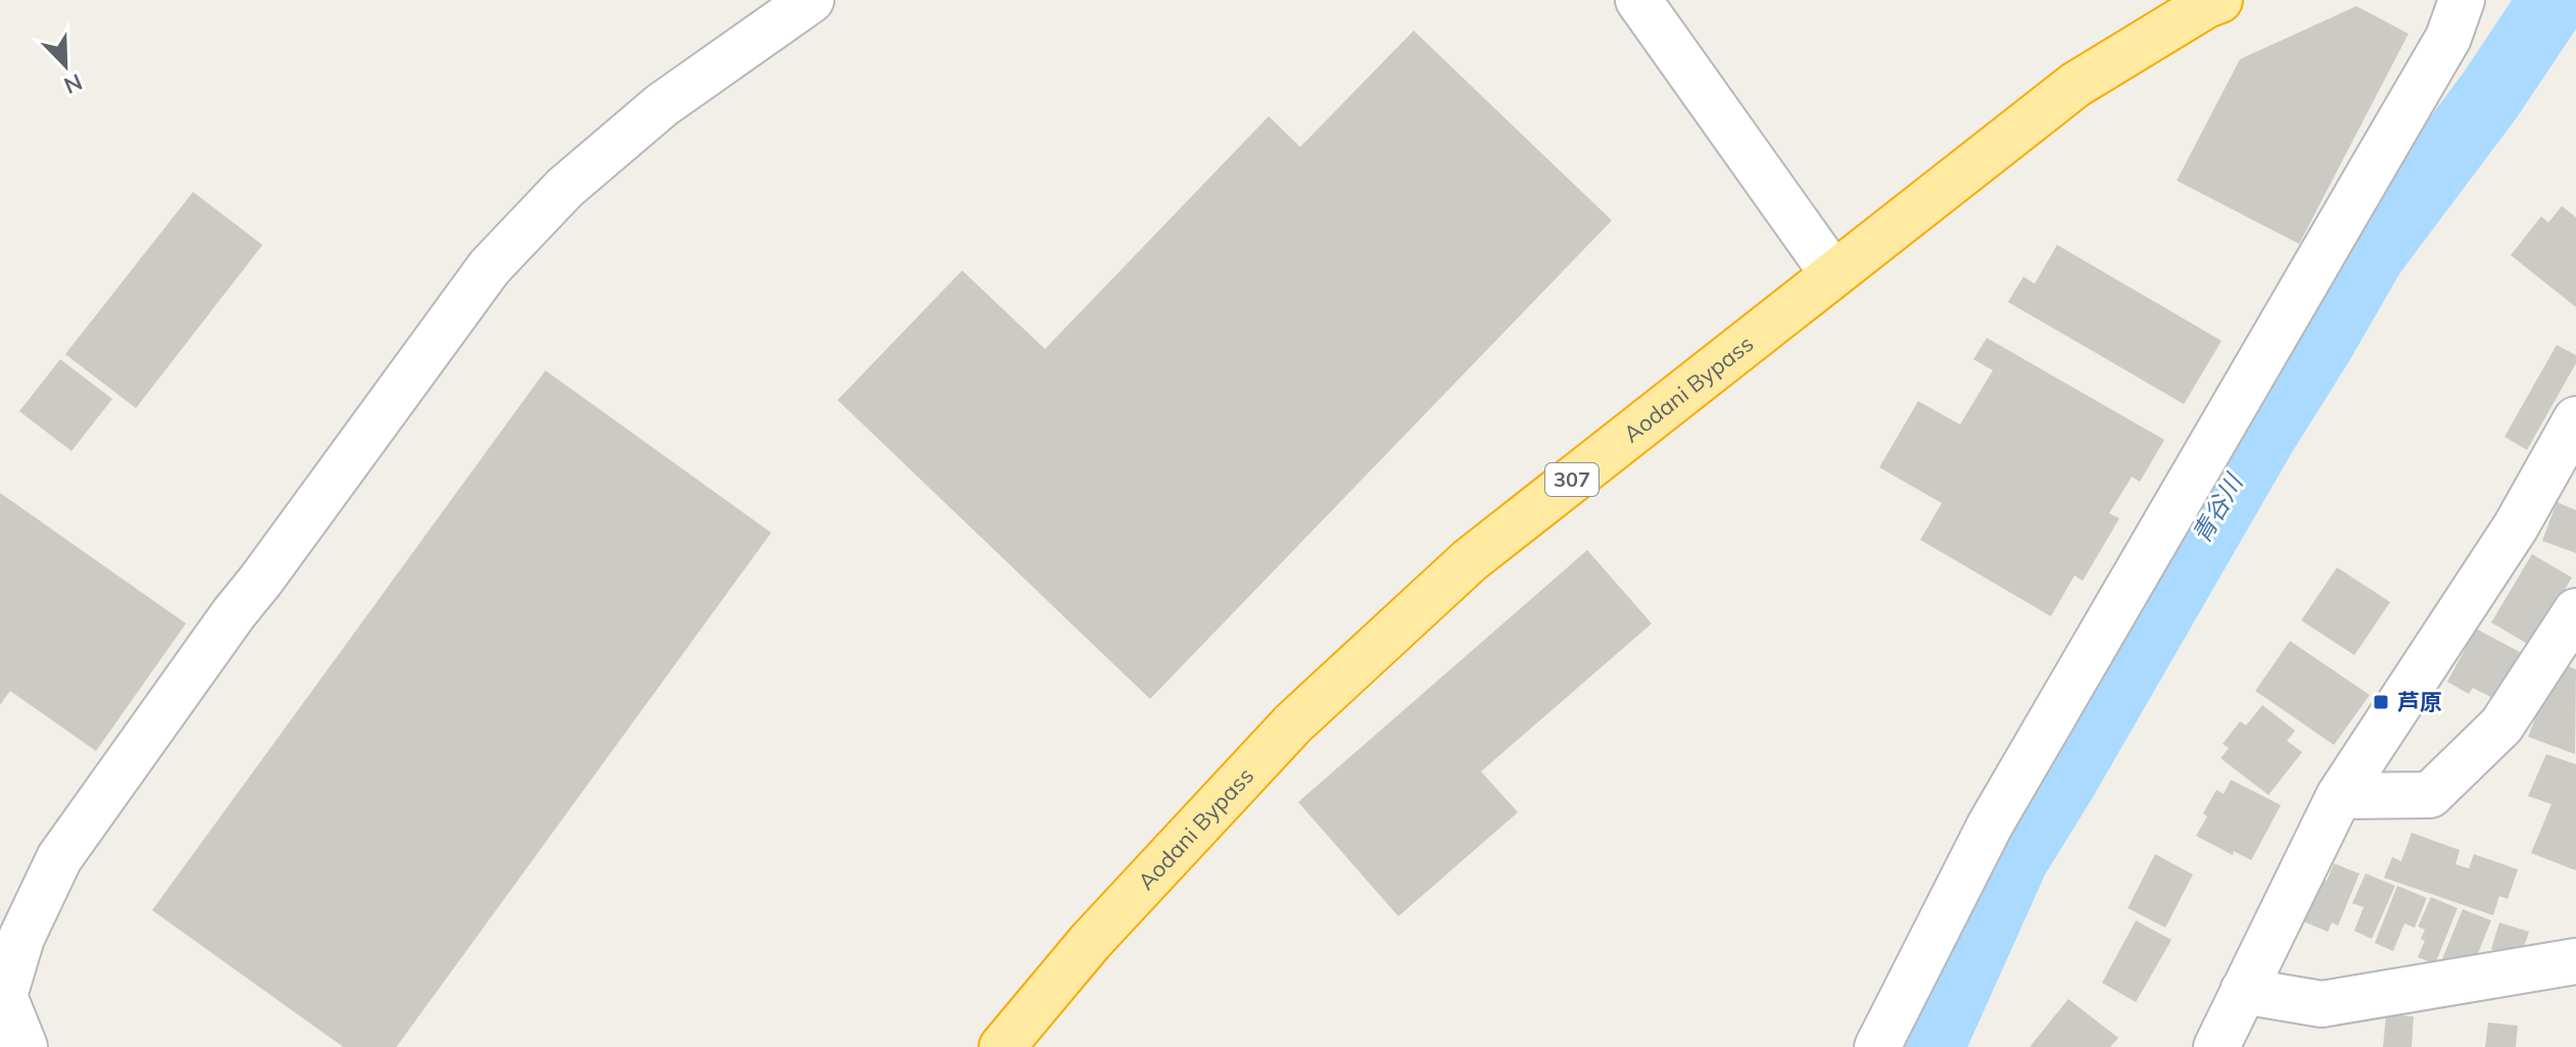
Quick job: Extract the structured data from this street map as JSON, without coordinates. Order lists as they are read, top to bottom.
{
  "streets": {
    "highway": ["Aodani Bypass", "307"]
  },
  "water": ["青谷川"],
  "places": {
    "transit": ["芦原"]
  },
  "north": "bottom right"
}
